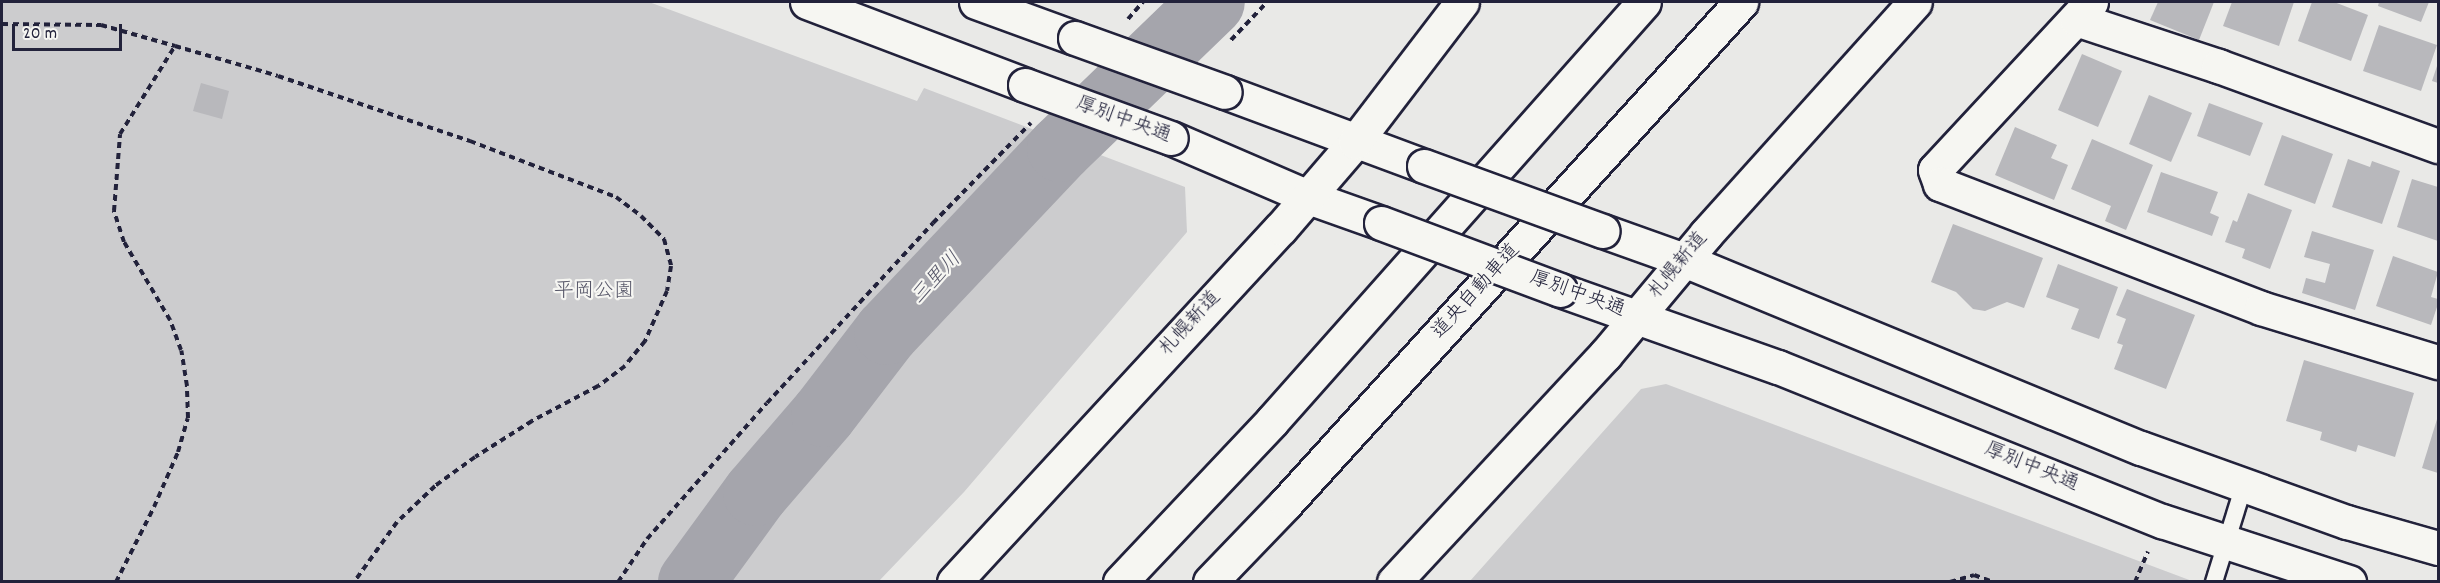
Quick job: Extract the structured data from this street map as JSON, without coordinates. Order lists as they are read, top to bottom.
{
  "streets": {
    "main road": ["厚別中央通", "札幌新道", "道央自動車道"]
  },
  "crossings": [
    ["厚別中央通", "札幌新道"]
  ],
  "water": ["三里川"],
  "parks": ["平岡公園"],
  "scale_bar": "20 m"
}
